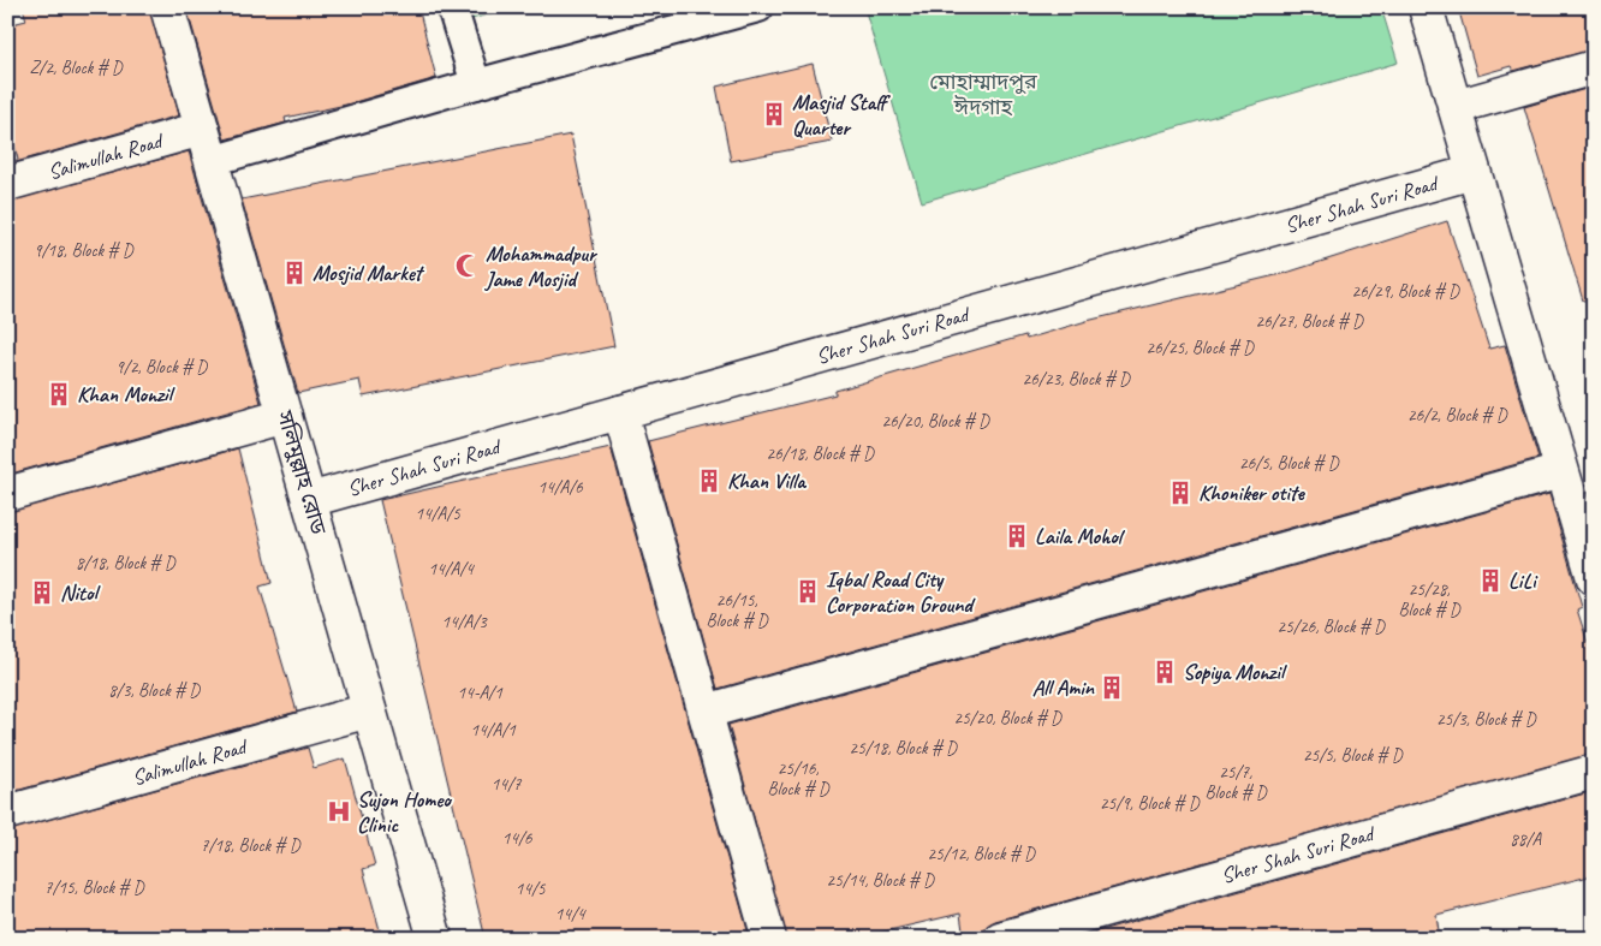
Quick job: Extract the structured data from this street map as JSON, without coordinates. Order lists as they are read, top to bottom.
{
  "streets": {
    "street": ["Salimullah Road", "Sher Shah Suri Road", "সলিমুল্লাহ রোড"]
  },
  "crossings": [
    ["Salimullah Road", "সলিমুল্লাহ রোড"],
    ["Sher Shah Suri Road", "সলিমুল্লাহ রোড"]
  ],
  "parks": ["মোহাম্মাদপুর ঈদগাহ"],
  "places": {
    "building": [
      "Masjid Staff Quarter",
      "Mosjid Market",
      "Khan Monzil",
      "Khan Villa",
      "Khoniker otite",
      "Laila Mohol",
      "LiLi",
      "Iqbal Road City Corporation Ground",
      "Nitol",
      "Sopiya Monzil",
      "All Amin"
    ],
    "mosque": ["Mohammadpur Jame Mosjid"],
    "hospital": ["Sujon Homeo Clinic"]
  },
  "house_numbers": [
    "Z/2, Block # D",
    "9/18, Block # D",
    "26/29, Block # D",
    "26/27, Block # D",
    "26/25, Block # D",
    "9/2, Block # D",
    "26/23, Block # D",
    "26/2, Block # D",
    "26/20, Block # D",
    "26/18, Block # D",
    "26/5, Block # D",
    "14/A/6",
    "14/A/5",
    "8/18, Block # D",
    "14/A/4",
    "25/28, Block # D",
    "26/15, Block # D",
    "14/A/3",
    "25/26, Block # D",
    "8/3, Block # D",
    "14-A/1",
    "25/20, Block # D",
    "25/3, Block # D",
    "14/A/1",
    "25/18, Block # D",
    "25/5, Block # D",
    "25/16, Block # D",
    "25/7, Block # D",
    "14/7",
    "25/9, Block # D",
    "14/6",
    "88/A",
    "7/18, Block # D",
    "25/12, Block # D",
    "25/14, Block # D",
    "7/15, Block # D",
    "14/5",
    "14/4"
  ]
}
